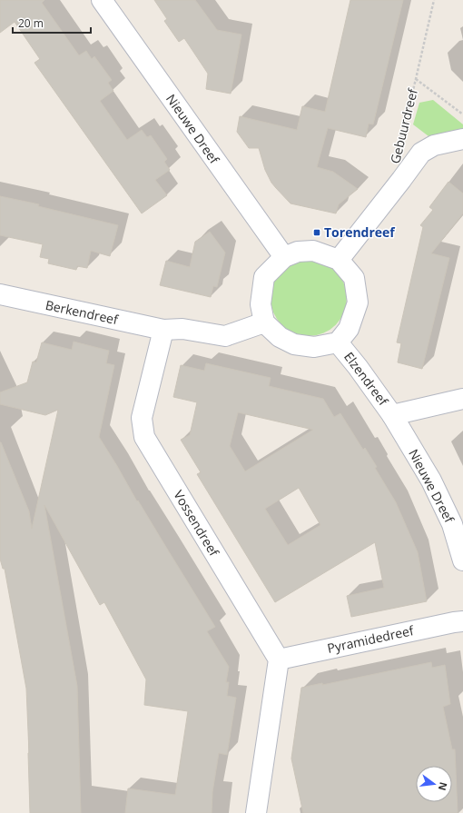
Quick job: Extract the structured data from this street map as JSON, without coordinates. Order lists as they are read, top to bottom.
{
  "streets": {
    "street": [
      "Gebuurdreef",
      "Nieuwe Dreef",
      "Berkendreef",
      "Elzendreef",
      "Vossendreef",
      "Pyramidedreef"
    ]
  },
  "crossings": [
    ["Gebuurdreef", "Nieuwe Dreef"],
    ["Gebuurdreef", "Elzendreef"],
    ["Nieuwe Dreef", "Elzendreef"],
    ["Berkendreef", "Vossendreef"],
    ["Vossendreef", "Pyramidedreef"]
  ],
  "places": {
    "transit": ["Torendreef"]
  },
  "scale_bar": "20 m",
  "north": "right"
}
